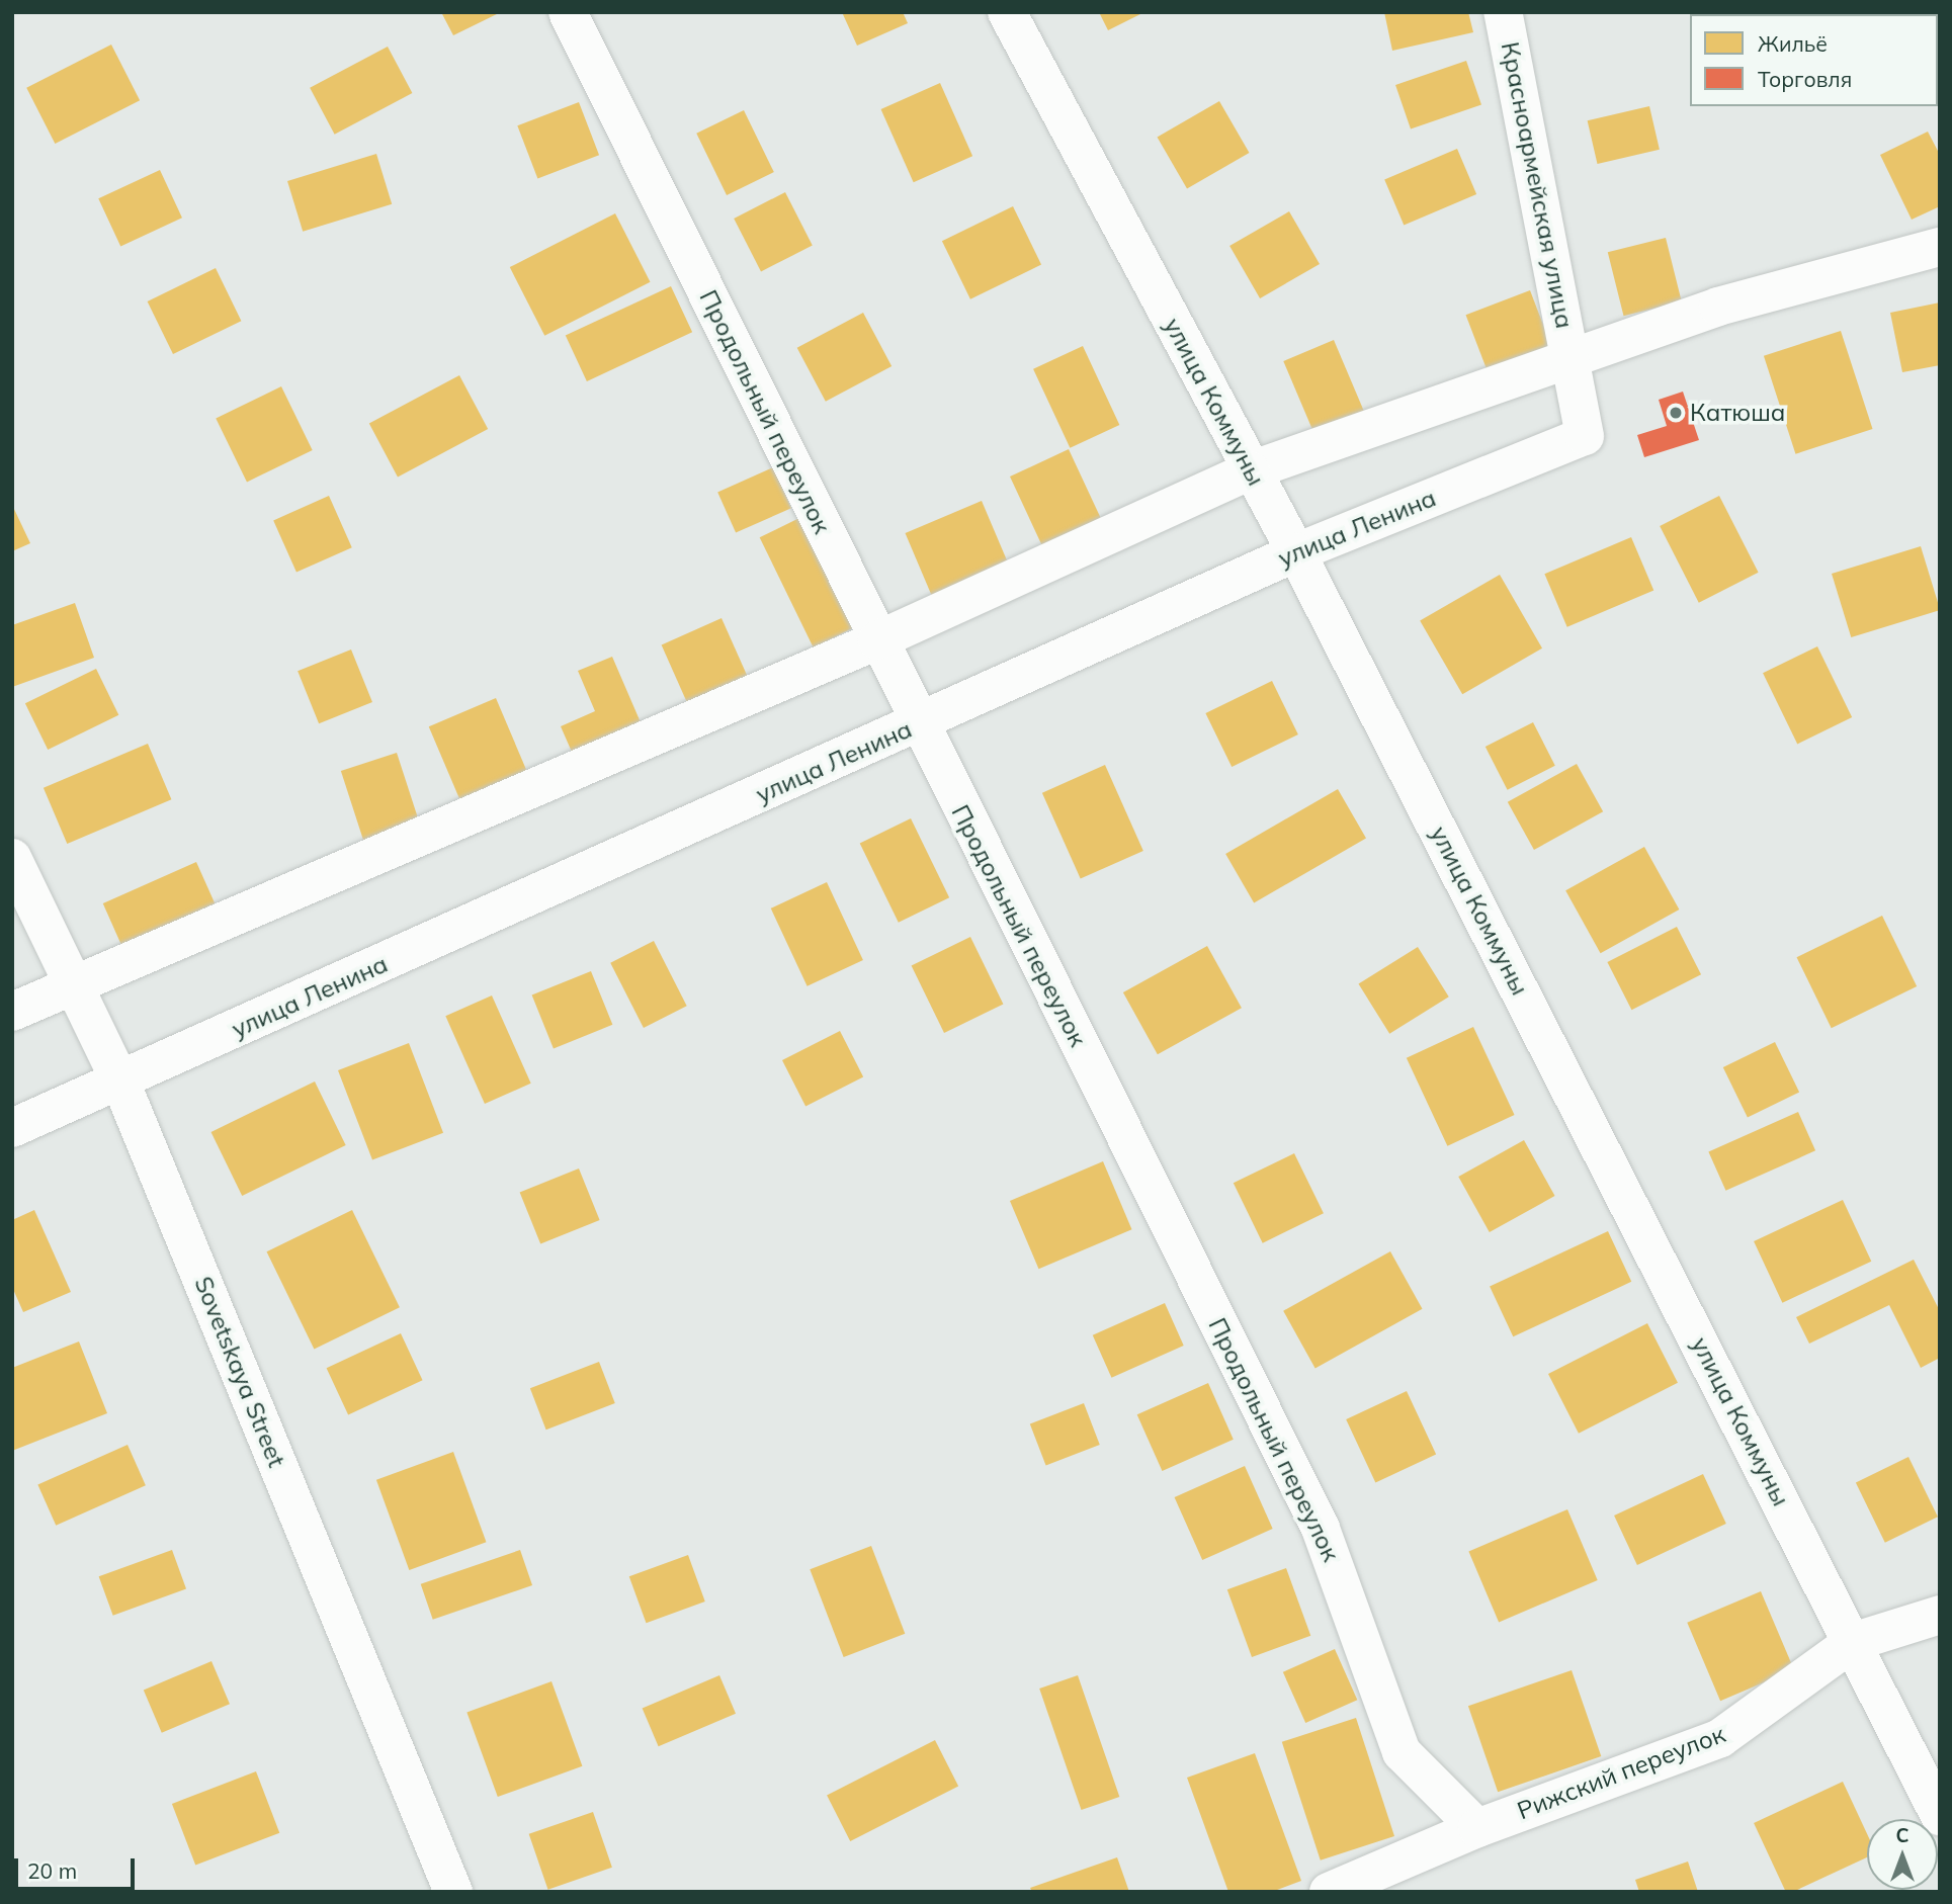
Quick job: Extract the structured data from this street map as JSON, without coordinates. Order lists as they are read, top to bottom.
{
  "streets": {
    "street": [
      "Красноармейская улица",
      "улица Коммуны",
      "Продольный переулок",
      "улица Ленина",
      "Sovetskaya Street",
      "Рижский переулок"
    ]
  },
  "crossings": [
    ["Красноармейская улица", "улица Ленина"],
    ["улица Коммуны", "улица Ленина"],
    ["улица Коммуны", "Рижский переулок"],
    ["Продольный переулок", "улица Ленина"],
    ["Продольный переулок", "Рижский переулок"],
    ["улица Ленина", "Sovetskaya Street"]
  ],
  "places": ["Катюша"],
  "legend": ["Жильё", "Торговля"],
  "scale_bar": "20 m",
  "north": "top"
}
